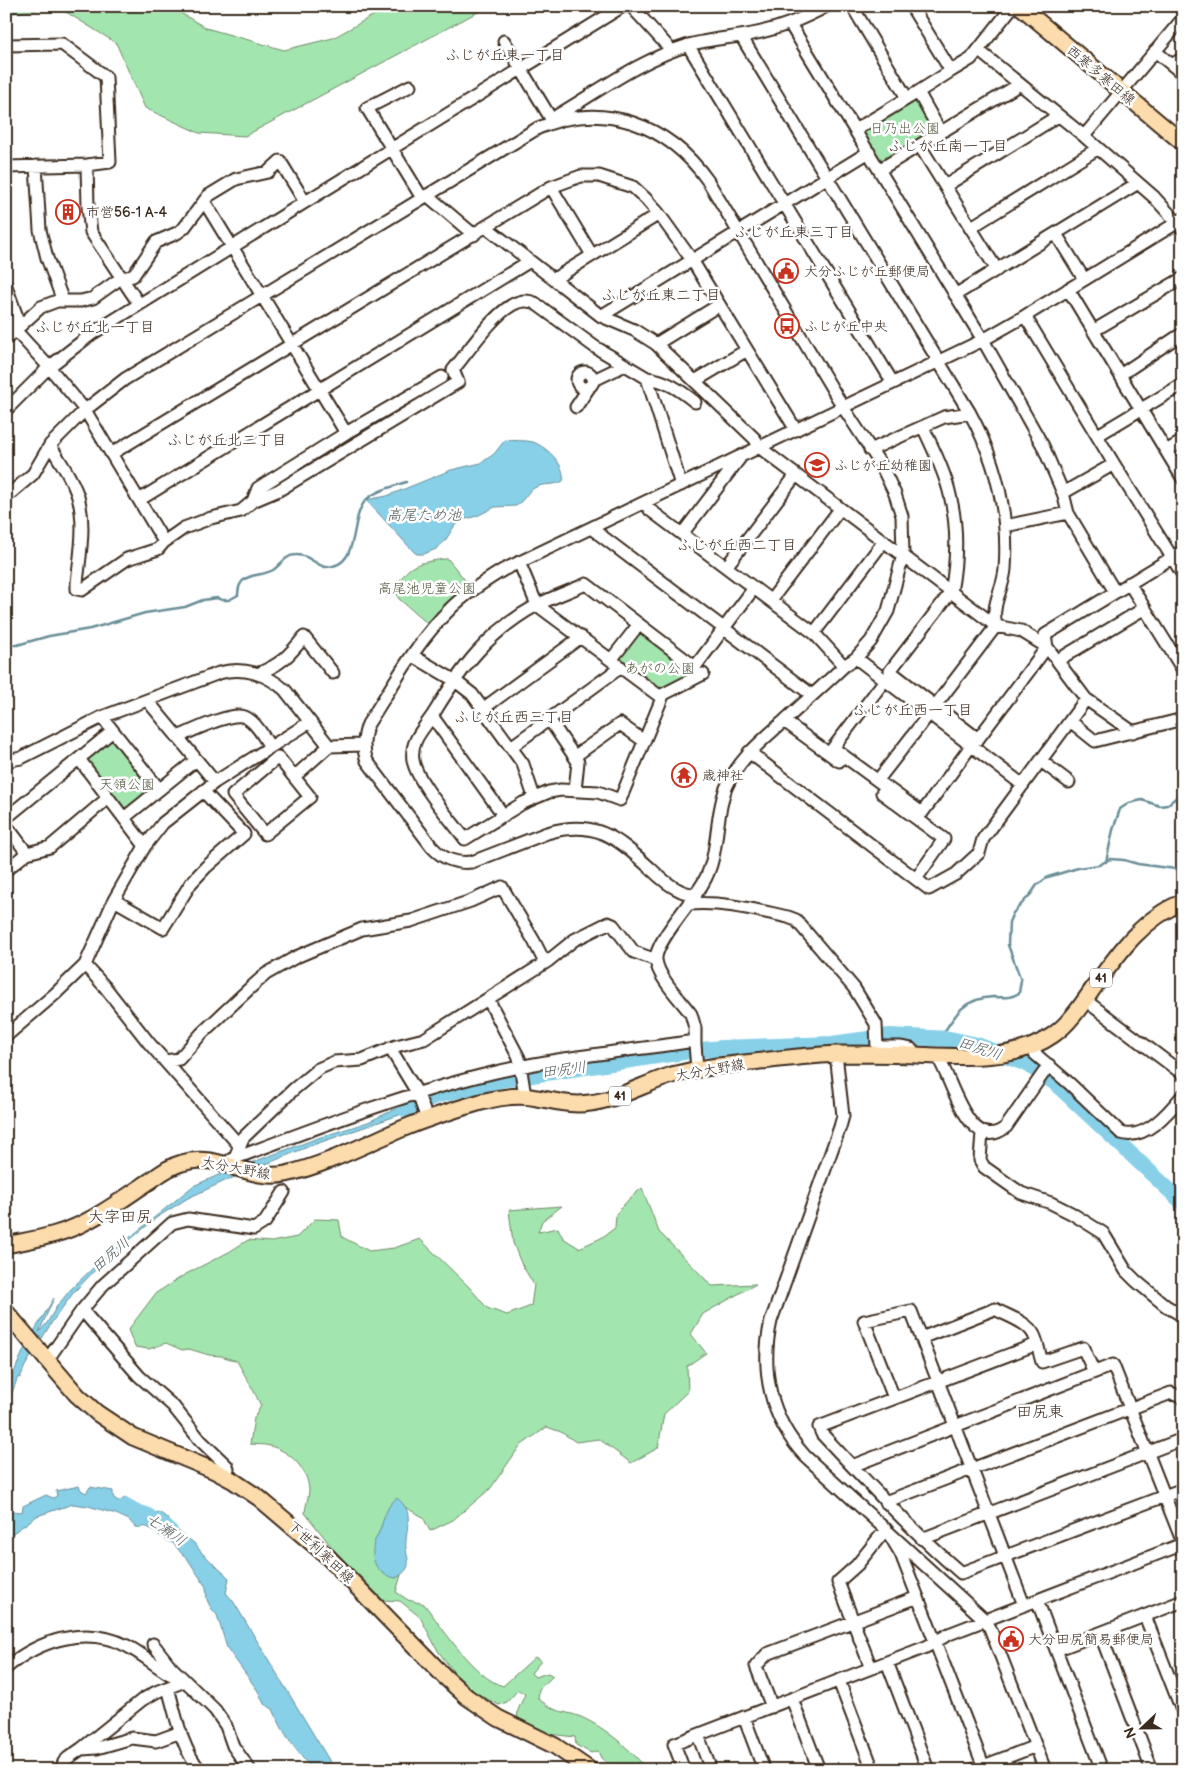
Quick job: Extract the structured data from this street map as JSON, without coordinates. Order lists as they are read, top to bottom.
{
  "streets": {
    "main road": [
      "西寒多寒田線",
      "41",
      "大分大野線",
      "下世利寒田線"
    ]
  },
  "districts": [
    "ふじが丘東一丁目",
    "ふじが丘南一丁目",
    "ふじが丘東三丁目",
    "ふじが丘東二丁目",
    "ふじが丘北一丁目",
    "ふじが丘北二丁目",
    "ふじが丘西二丁目",
    "ふじが丘西一丁目",
    "ふじが丘西三丁目",
    "大字田尻",
    "田尻東"
  ],
  "water": ["高尾ため池", "田尻川", "七瀬川"],
  "parks": [
    "日乃出公園",
    "高尾池児童公園",
    "あがの公園",
    "天領公園"
  ],
  "places": {
    "building": ["市営56-1 A-4"],
    "public building": ["大分ふじが丘郵便局", "大分田尻簡易郵便局"],
    "bus stop": ["ふじが丘中央"],
    "school or university": ["ふじが丘幼稚園"],
    "temple": ["歳神社"]
  },
  "north": "left"
}
